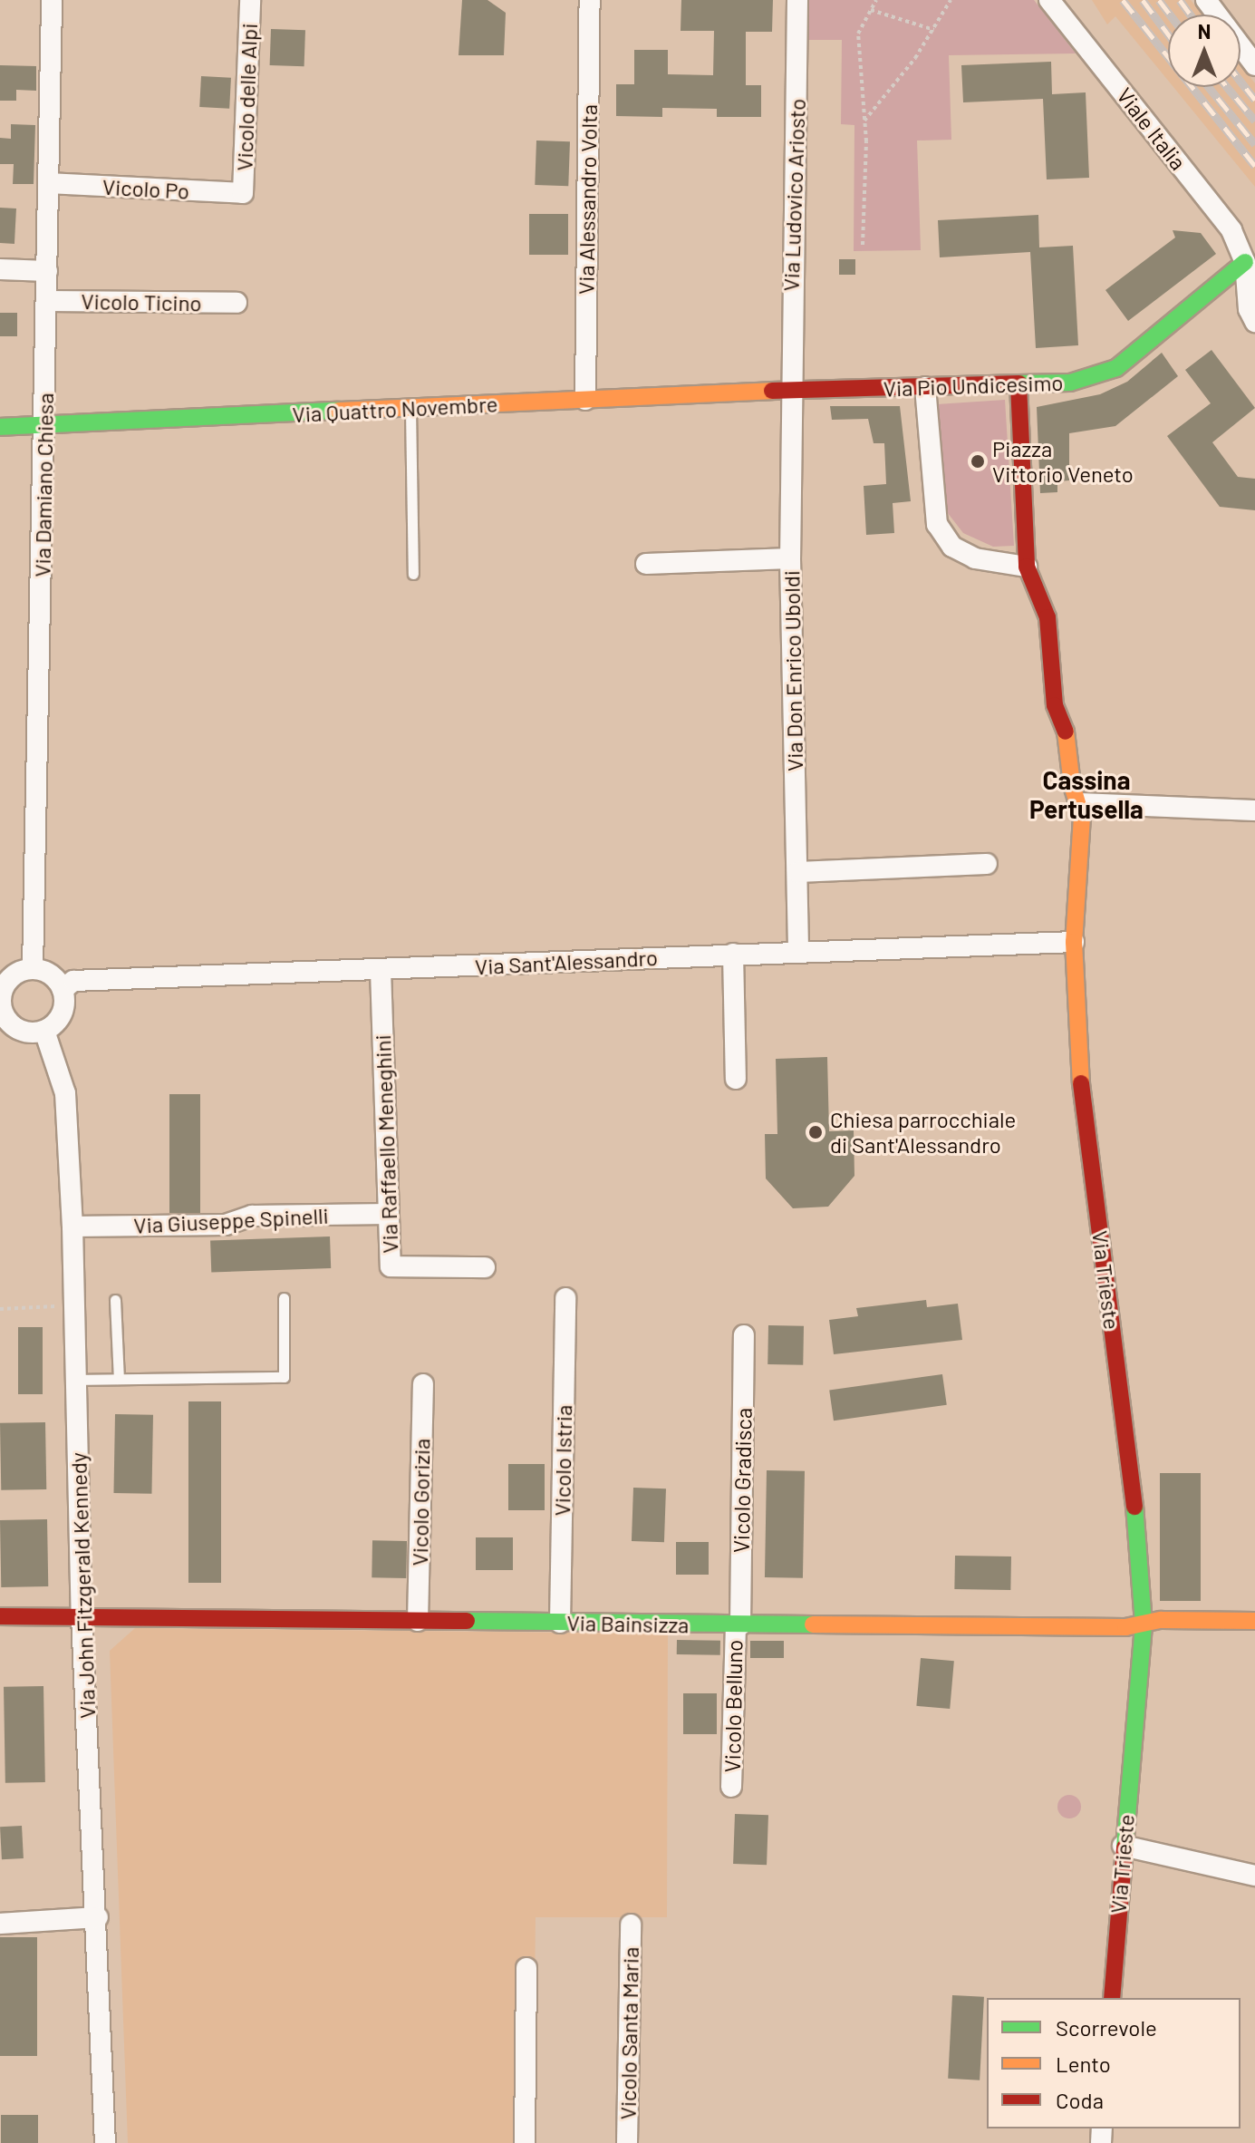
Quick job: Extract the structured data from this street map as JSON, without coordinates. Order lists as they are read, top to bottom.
{
  "streets": {
    "street": [
      "Vicolo delle Alpi",
      "Viale Italia",
      "Vicolo Po",
      "Via Ludovico Ariosto",
      "Via Alessandro Volta",
      "Vicolo Ticino",
      "Via Pio Undicesimo",
      "Via Quattro Novembre",
      "Via Damiano Chiesa",
      "Via Don Enrico Uboldi",
      "Via Sant'Alessandro",
      "Via Raffaello Meneghini",
      "Via Giuseppe Spinelli",
      "Via Trieste",
      "Vicolo Istria",
      "Vicolo Gradisca",
      "Vicolo Gorizia",
      "Via John Fitzgerald Kennedy",
      "Via Bainsizza",
      "Vicolo Belluno",
      "Vicolo Santa Maria"
    ]
  },
  "crossings": [
    ["Vicolo delle Alpi", "Vicolo Po"],
    ["Viale Italia", "Via Pio Undicesimo"],
    ["Vicolo Po", "Via Damiano Chiesa"],
    ["Via Ludovico Ariosto", "Via Pio Undicesimo"],
    ["Via Ludovico Ariosto", "Via Quattro Novembre"],
    ["Via Ludovico Ariosto", "Via Don Enrico Uboldi"],
    ["Via Alessandro Volta", "Via Quattro Novembre"],
    ["Vicolo Ticino", "Via Damiano Chiesa"],
    ["Via Pio Undicesimo", "Via Quattro Novembre"],
    ["Via Pio Undicesimo", "Via Don Enrico Uboldi"],
    ["Via Quattro Novembre", "Via Damiano Chiesa"],
    ["Via Quattro Novembre", "Via Don Enrico Uboldi"],
    ["Via Damiano Chiesa", "Via Sant'Alessandro"],
    ["Via Damiano Chiesa", "Via John Fitzgerald Kennedy"],
    ["Via Don Enrico Uboldi", "Via Sant'Alessandro"],
    ["Via Sant'Alessandro", "Via Raffaello Meneghini"],
    ["Via Sant'Alessandro", "Via Trieste"],
    ["Via Sant'Alessandro", "Via John Fitzgerald Kennedy"],
    ["Via Raffaello Meneghini", "Via Giuseppe Spinelli"],
    ["Via Giuseppe Spinelli", "Via John Fitzgerald Kennedy"],
    ["Via Trieste", "Via Bainsizza"],
    ["Vicolo Istria", "Via Bainsizza"],
    ["Vicolo Gradisca", "Via Bainsizza"],
    ["Vicolo Gradisca", "Vicolo Belluno"],
    ["Vicolo Gorizia", "Via Bainsizza"],
    ["Via John Fitzgerald Kennedy", "Via Bainsizza"],
    ["Via Bainsizza", "Vicolo Belluno"]
  ],
  "districts": ["Cassina Pertusella"],
  "places": ["Piazza Vittorio Veneto", "Chiesa parrocchiale di Sant'Alessandro"],
  "legend": ["Scorrevole", "Lento", "Coda"],
  "north": "top"
}
